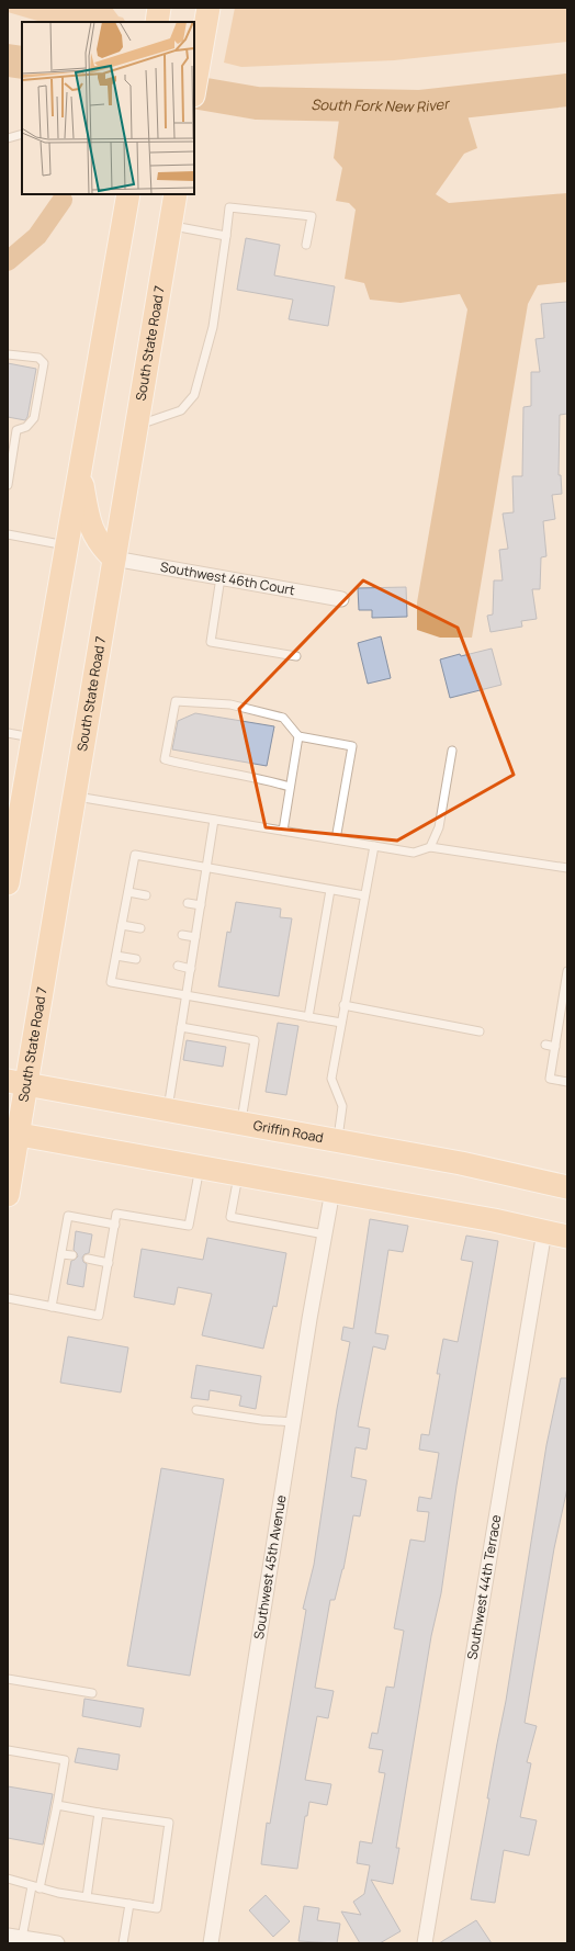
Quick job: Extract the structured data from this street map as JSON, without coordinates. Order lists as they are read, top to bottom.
{
  "streets": {
    "main road": ["South State Road 7", "Griffin Road"],
    "street": ["Southwest 46th Court", "Southwest 45th Avenue", "Southwest 44th Terrace"]
  },
  "crossings": [
    ["South State Road 7", "Southwest 46th Court"],
    ["South State Road 7", "Griffin Road"]
  ],
  "water": ["South Fork New River"]
}
